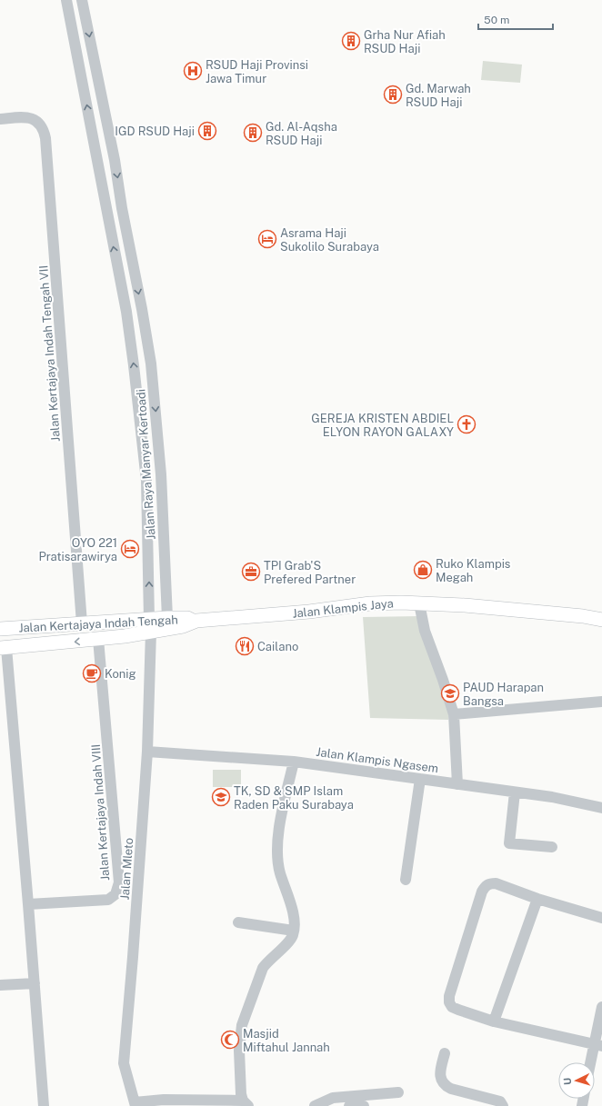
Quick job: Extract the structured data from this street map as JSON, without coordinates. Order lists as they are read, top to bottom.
{
  "streets": {
    "main road": ["Jalan Klampis Jaya", "Jalan Kertajaya Indah Tengah"],
    "street": [
      "Jalan Kertajaya Indah Tengah VII",
      "Jalan Raya Manyar Kertoadi",
      "Jalan Klampis Ngasem",
      "Jalan Kertajaya Indah VIII",
      "Jalan Mleto"
    ]
  },
  "crossings": [
    ["Jalan Kertajaya Indah Tengah VII", "Jalan Kertajaya Indah Tengah"],
    ["Jalan Raya Manyar Kertoadi", "Jalan Klampis Jaya"],
    ["Jalan Raya Manyar Kertoadi", "Jalan Kertajaya Indah Tengah"],
    ["Jalan Raya Manyar Kertoadi", "Jalan Mleto"],
    ["Jalan Klampis Jaya", "Jalan Kertajaya Indah Tengah"],
    ["Jalan Klampis Jaya", "Jalan Mleto"],
    ["Jalan Kertajaya Indah Tengah", "Jalan Kertajaya Indah VIII"],
    ["Jalan Kertajaya Indah Tengah", "Jalan Mleto"],
    ["Jalan Klampis Ngasem", "Jalan Mleto"]
  ],
  "places": {
    "building": [
      "Grha Nur Afiah RSUD Haji",
      "Gd. Marwah RSUD Haji",
      "IGD RSUD Haji",
      "Gd. Al-Aqsha RSUD Haji"
    ],
    "hospital": ["RSUD Haji Provinsi Jawa Timur"],
    "hotel": ["Asrama Haji Sukolilo Surabaya", "OYO 221 Pratisarawirya"],
    "church": ["GEREJA KRISTEN ABDIEL ELYON RAYON GALAXY"],
    "shop": ["Ruko Klampis Megah"],
    "office": ["TPI Grab'S Prefered Partner"],
    "restaurant": ["Cailano"],
    "cafe": ["Konig"],
    "school or university": ["PAUD Harapan Bangsa", "TK, SD & SMP Islam Raden Paku Surabaya"],
    "mosque": ["Masjid Miftahul Jannah"]
  },
  "scale_bar": "50 m",
  "north": "left"
}
